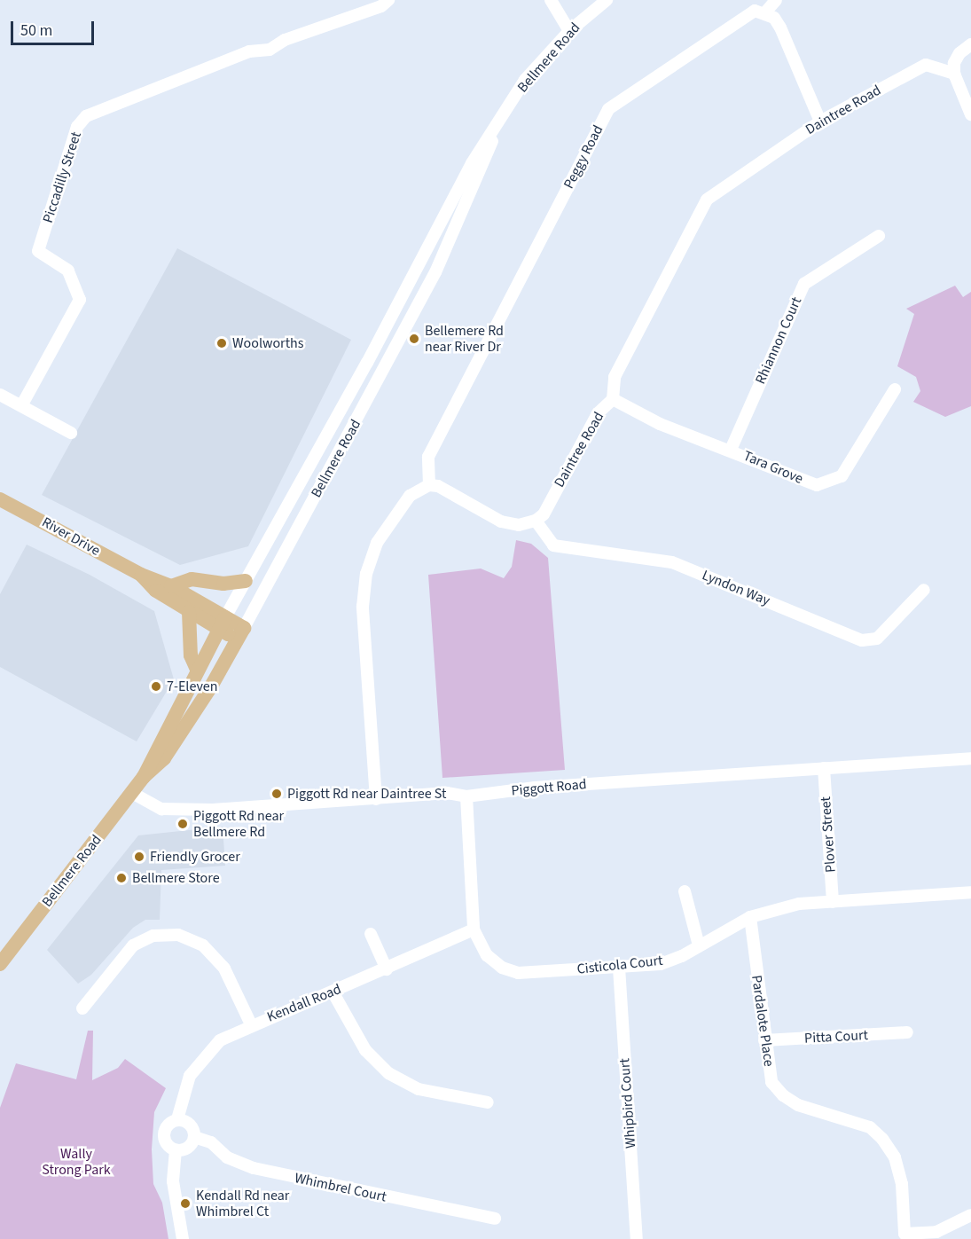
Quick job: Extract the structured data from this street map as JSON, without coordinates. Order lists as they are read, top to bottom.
{
  "streets": {
    "main road": ["Bellmere Road", "River Drive"],
    "street": [
      "Daintree Road",
      "Peggy Road",
      "Piccadilly Street",
      "Rhiannon Court",
      "Tara Grove",
      "Lyndon Way",
      "Piggott Road",
      "Plover Street",
      "Cisticola Court",
      "Kendall Road",
      "Pardalote Place",
      "Pitta Court",
      "Whipbird Court",
      "Whimbrel Court"
    ]
  },
  "crossings": [
    ["Bellmere Road", "River Drive"],
    ["Bellmere Road", "Piggott Road"],
    ["Daintree Road", "Tara Grove"],
    ["Daintree Road", "Lyndon Way"],
    ["Rhiannon Court", "Tara Grove"],
    ["Piggott Road", "Plover Street"],
    ["Piggott Road", "Cisticola Court"],
    ["Plover Street", "Cisticola Court"],
    ["Cisticola Court", "Kendall Road"],
    ["Cisticola Court", "Pardalote Place"],
    ["Cisticola Court", "Whipbird Court"],
    ["Kendall Road", "Whimbrel Court"],
    ["Pardalote Place", "Pitta Court"]
  ],
  "parks": ["Wally Strong Park"],
  "places": [
    "Bellemere Rd near River Dr",
    "Woolworths",
    "7-Eleven",
    "Piggott Rd near Daintree St",
    "Piggott Rd near Bellmere Rd",
    "Friendly Grocer",
    "Bellmere Store",
    "Kendall Rd near Whimbrel Ct"
  ],
  "scale_bar": "50 m"
}
